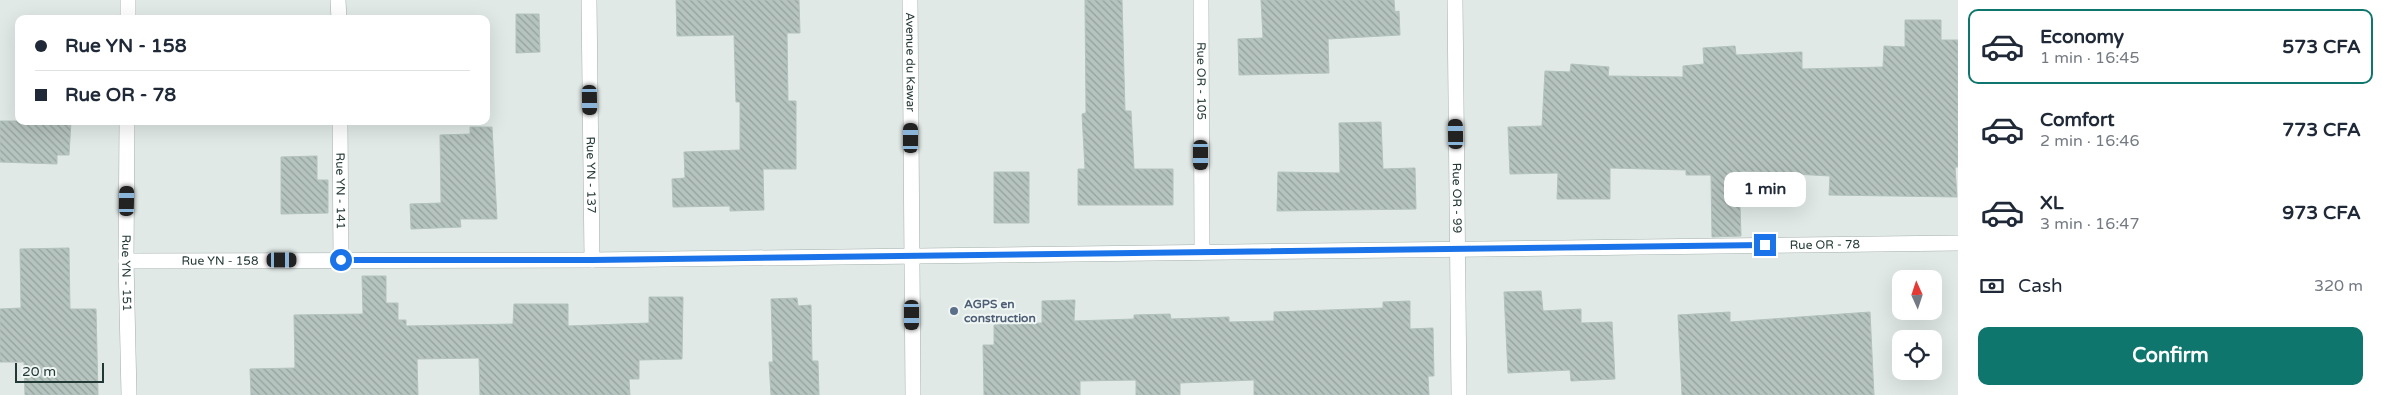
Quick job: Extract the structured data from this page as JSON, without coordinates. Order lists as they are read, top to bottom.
{
  "streets": {
    "street": [
      "Avenue du Kawar",
      "Rue OR - 105",
      "Rue YN - 137",
      "Rue YN - 141",
      "Rue OR - 99",
      "Rue OR - 78",
      "Rue YN - 158",
      "Rue YN - 151"
    ]
  },
  "crossings": [
    ["Avenue du Kawar", "Rue OR - 78"],
    ["Avenue du Kawar", "Rue YN - 158"],
    ["Rue OR - 105", "Rue OR - 78"],
    ["Rue YN - 137", "Rue YN - 158"],
    ["Rue YN - 141", "Rue YN - 158"],
    ["Rue OR - 99", "Rue OR - 78"],
    ["Rue OR - 78", "Rue YN - 158"],
    ["Rue YN - 158", "Rue YN - 151"]
  ],
  "places": ["AGPS en construction"],
  "scale_bar": "20 m",
  "north": "top",
  "page": {
    "list": [
      {
        "name": "Economy",
        "note": "1 min · 16:45",
        "value": "573 CFA"
      },
      {
        "name": "Comfort",
        "note": "2 min · 16:46",
        "value": "773 CFA"
      },
      {
        "name": "XL",
        "note": "3 min · 16:47",
        "value": "973 CFA"
      }
    ],
    "banner": ["Rue YN - 158", "Rue OR - 78"],
    "bubble": "1 min",
    "pay": ["Cash", "320 m"],
    "buttons": "Confirm",
    "scale": "20 m"
  }
}
